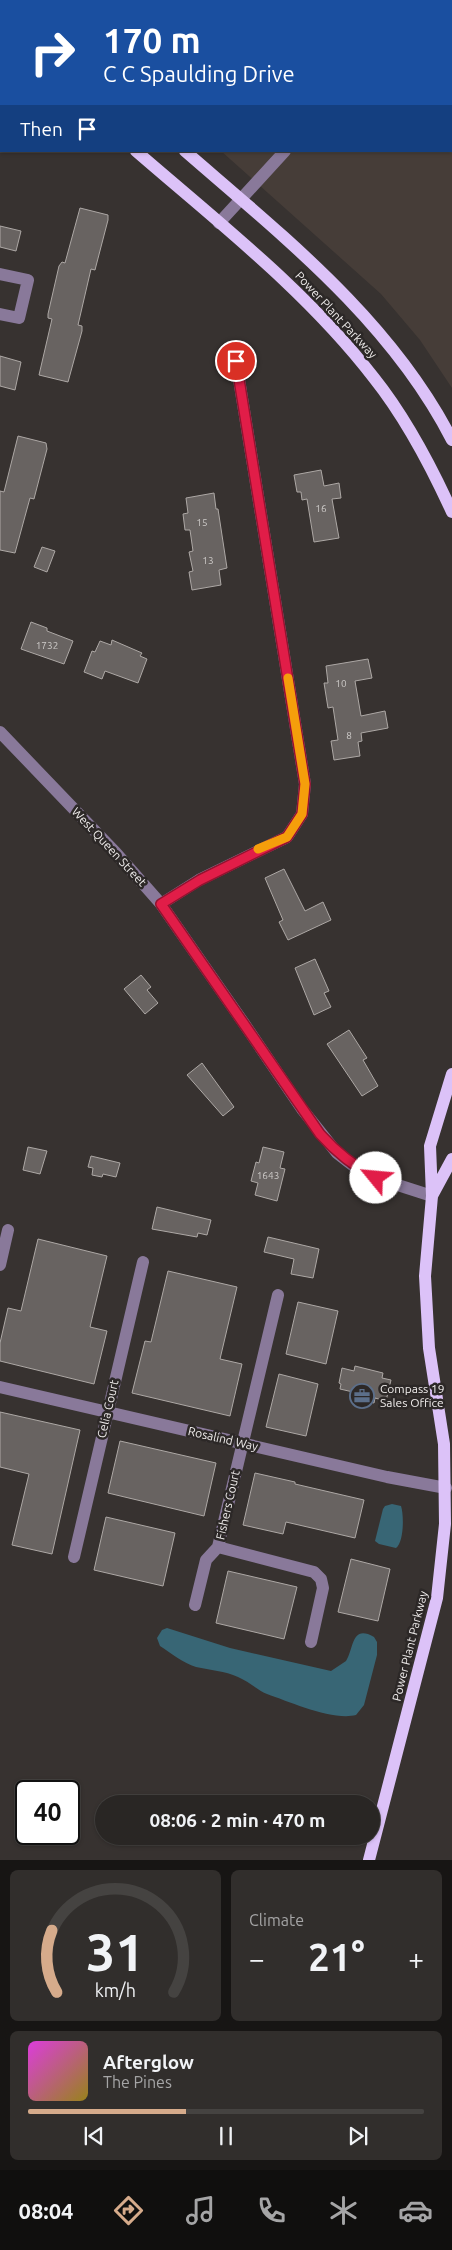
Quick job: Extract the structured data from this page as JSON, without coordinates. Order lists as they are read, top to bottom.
{
  "streets": {
    "main road": ["Power Plant Parkway"],
    "street": [
      "West Queen Street",
      "Celia Court",
      "Rosalind Way",
      "Fishers Court"
    ]
  },
  "crossings": [
    ["Power Plant Parkway", "West Queen Street"],
    ["Power Plant Parkway", "Rosalind Way"],
    ["Celia Court", "Rosalind Way"],
    ["Rosalind Way", "Fishers Court"]
  ],
  "places": {
    "office": ["Compass 19 Sales Office"]
  },
  "house_numbers": [
    "16",
    "15",
    "13",
    "1732",
    "10",
    "8",
    "1643"
  ],
  "page": {
    "turn": ["170 m", "C C Spaulding Drive"],
    "then": "Then",
    "limit": "40",
    "trip": "08:06 · 2 min · 470 m",
    "tile": "Climate",
    "heat": ["−", "21°", "+"],
    "song": ["Afterglow", "The Pines"],
    "tabs": "08:04",
    "gauge": ["31", "km/h"]
  }
}
